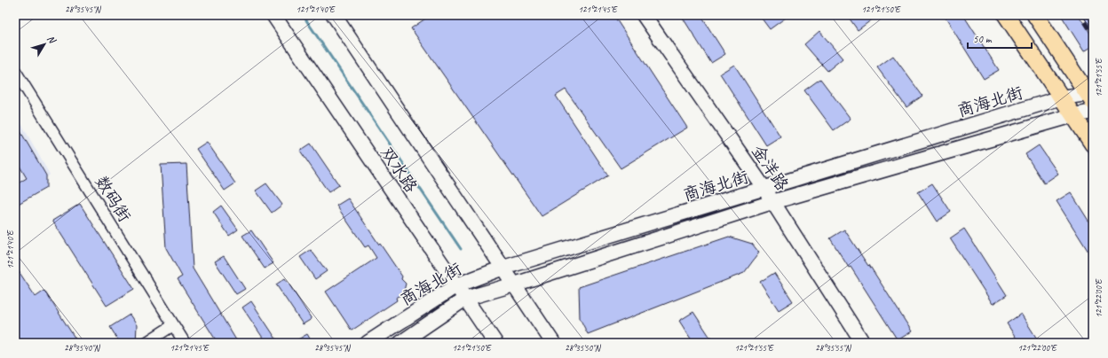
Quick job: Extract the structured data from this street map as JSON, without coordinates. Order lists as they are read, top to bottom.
{
  "streets": {
    "main road": ["商海北街", "金洋路", "双水路"],
    "street": ["数码街"]
  },
  "crossings": [
    ["商海北街", "金洋路"],
    ["商海北街", "双水路"]
  ],
  "scale_bar": "50 m",
  "north": "top right",
  "coordinates": [
    "28°35'45\"N",
    "121°21'40\"E",
    "121°21'45\"E",
    "121°21'50\"E",
    "121°21'55\"E",
    "121°22'00\"E",
    "28°35'40\"N",
    "28°35'50\"N",
    "28°35'55\"N"
  ]
}
